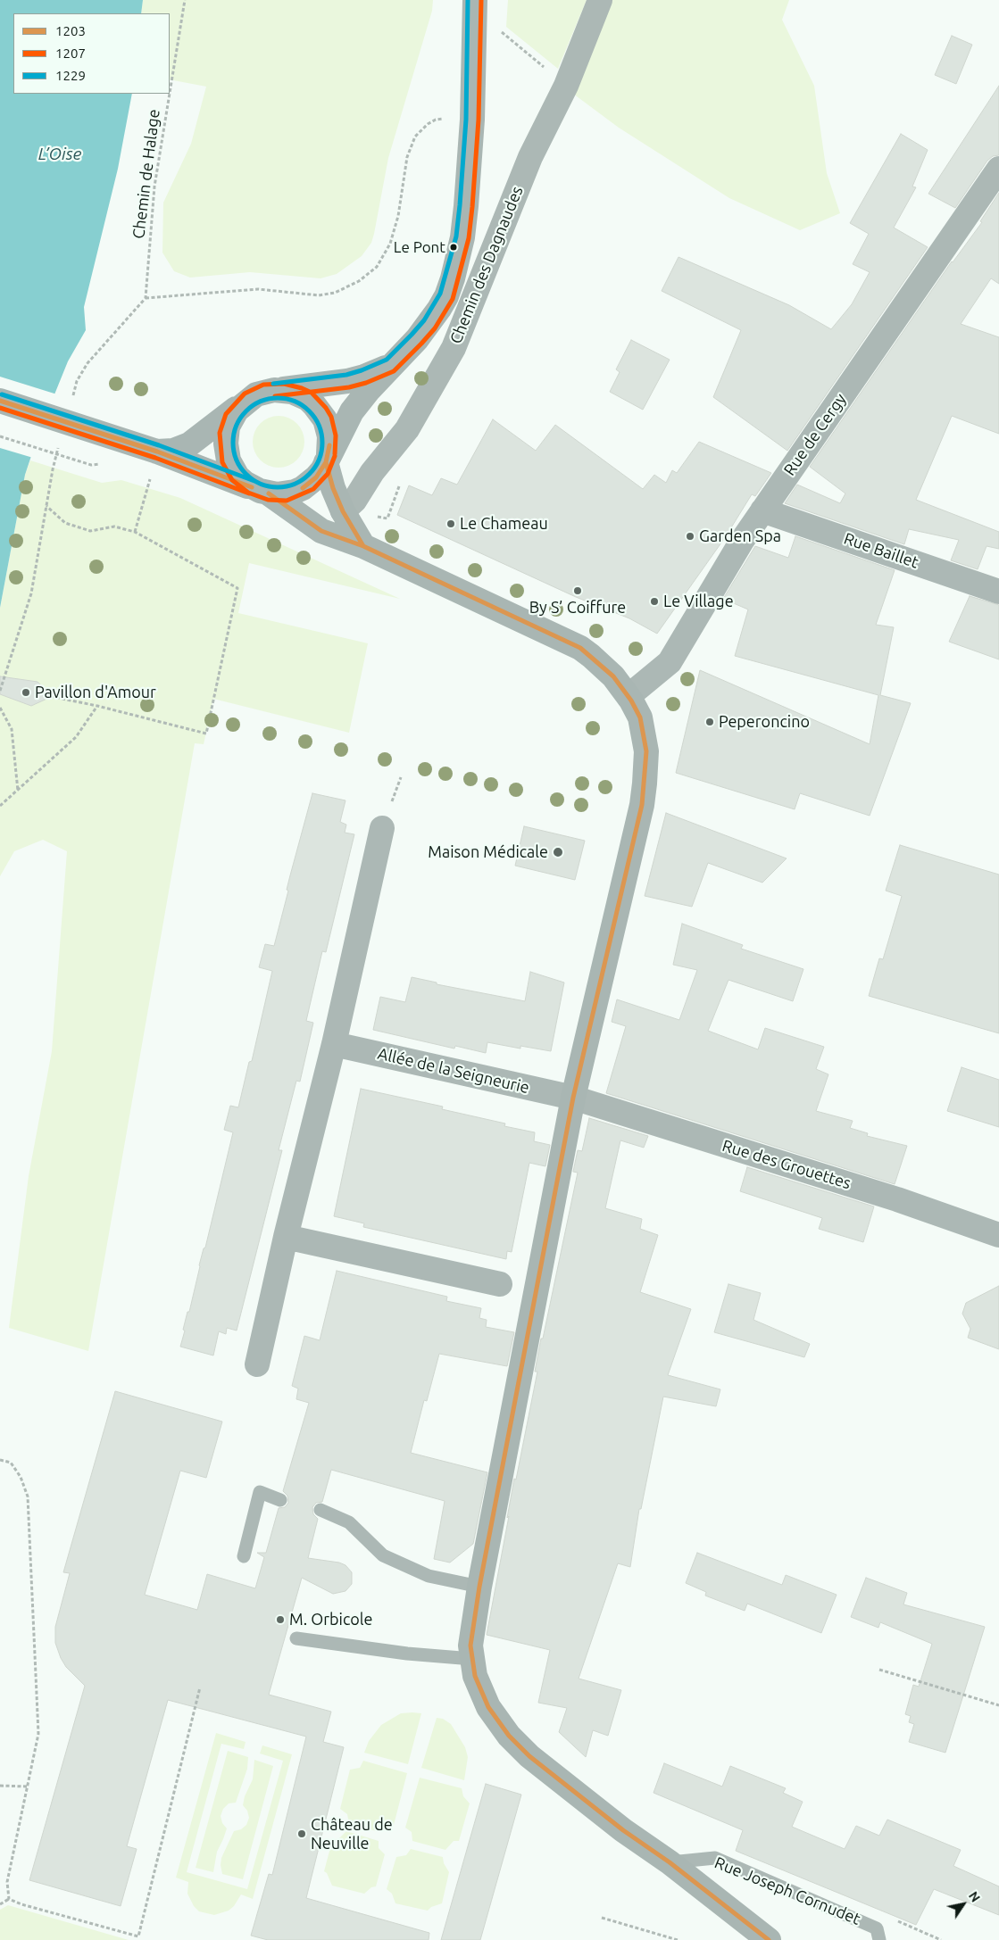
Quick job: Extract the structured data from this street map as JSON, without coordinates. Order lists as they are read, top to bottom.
{
  "streets": {
    "street": [
      "Chemin des Dagnaudes",
      "Rue de Cergy",
      "Rue Baillet",
      "Allée de la Seigneurie",
      "Rue des Grouettes",
      "Rue Joseph Cornudet"
    ],
    "path": ["Chemin de Halage"]
  },
  "crossings": [
    ["Rue de Cergy", "Rue Baillet"],
    ["Rue de Cergy", "Rue Joseph Cornudet"],
    ["Allée de la Seigneurie", "Rue des Grouettes"],
    ["Allée de la Seigneurie", "Rue Joseph Cornudet"],
    ["Rue des Grouettes", "Rue Joseph Cornudet"]
  ],
  "water": ["L’Oise"],
  "places": [
    "Le Pont",
    "Le Chameau",
    "Garden Spa",
    "By S’ Coiffure",
    "Le Village",
    "Pavillon d'Amour",
    "Peperoncino",
    "Maison Médicale",
    "M. Orbicole",
    "Château de Neuville"
  ],
  "lines": ["transit line 1207", "transit line 1229", "transit line 1203"],
  "legend": ["1203", "1207", "1229"],
  "north": "top right"
}
